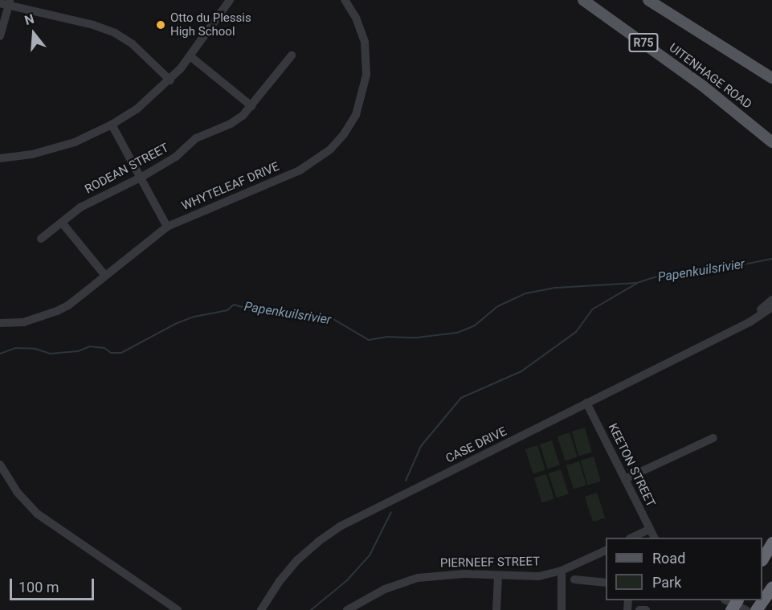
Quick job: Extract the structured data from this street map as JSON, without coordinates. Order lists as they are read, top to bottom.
{
  "streets": {
    "main road": ["R75", "UITENHAGE ROAD"],
    "street": [
      "RODEAN STREET",
      "WHYTELEAF DRIVE",
      "CASE DRIVE",
      "KEETON STREET",
      "PIERNEEF STREET"
    ]
  },
  "crossings": [
    ["CASE DRIVE", "KEETON STREET"]
  ],
  "water": ["Papenkuilsrivier"],
  "places": ["Otto du Plessis High School"],
  "legend": ["Road", "Park"],
  "scale_bar": "100 m",
  "north": "top"
}
